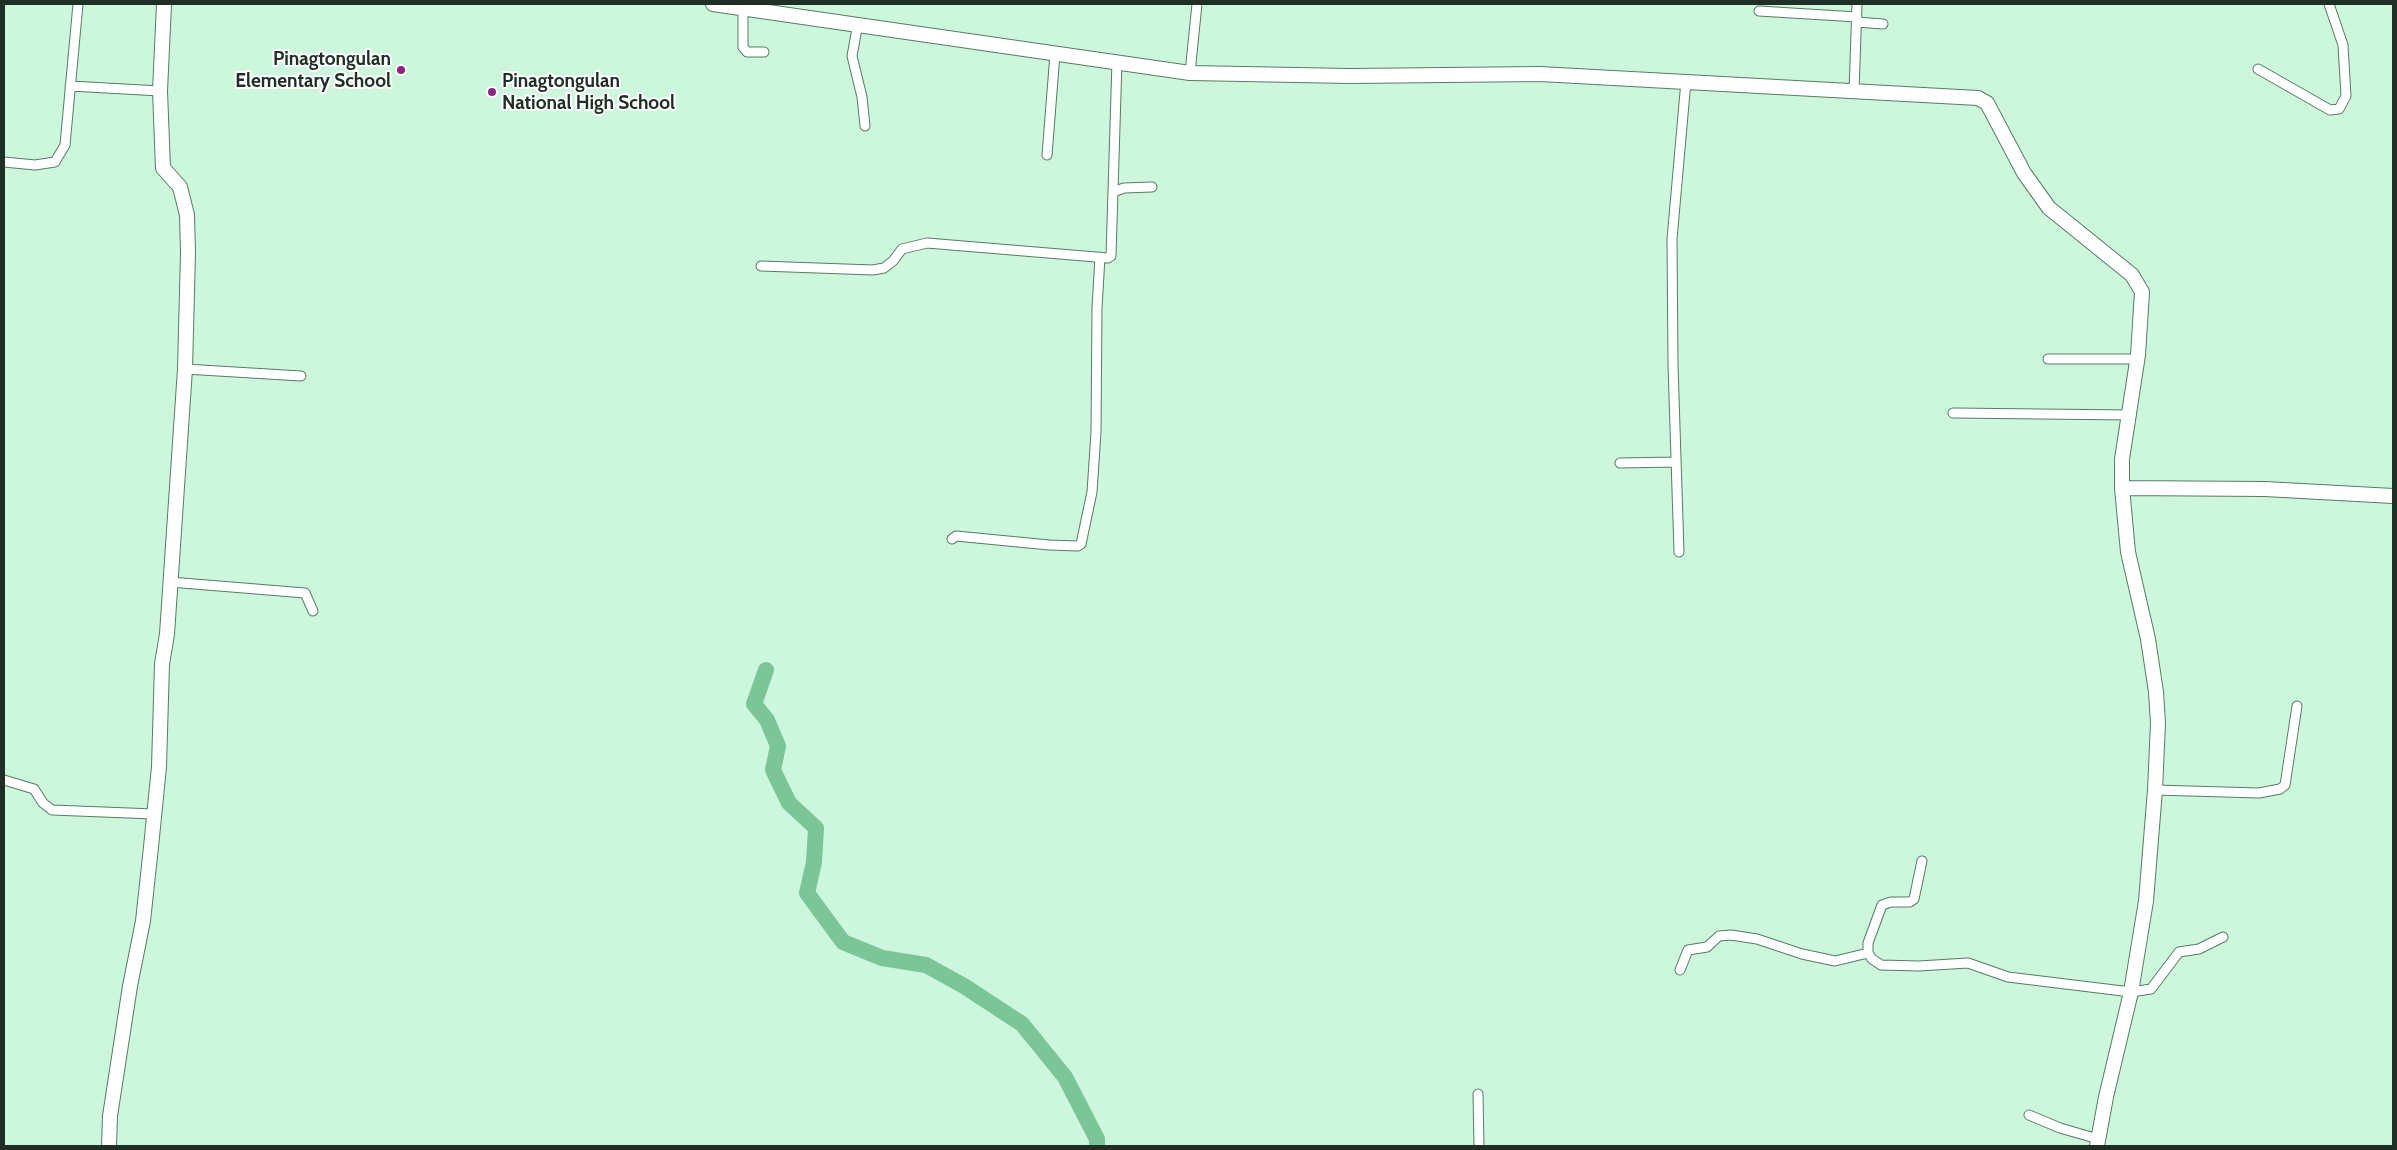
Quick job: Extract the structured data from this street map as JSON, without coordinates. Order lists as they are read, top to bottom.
{
  "places": ["Pinagtongulan Elementary School", "Pinagtongulan National High School"]
}
